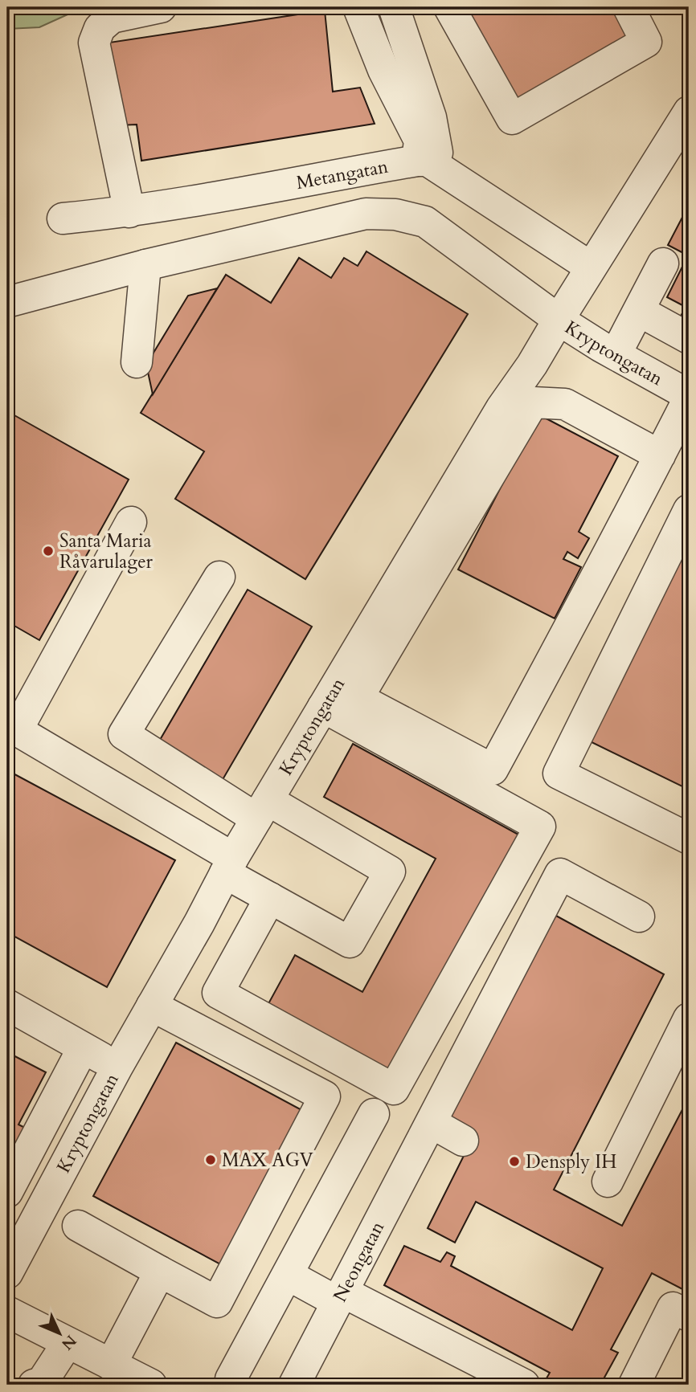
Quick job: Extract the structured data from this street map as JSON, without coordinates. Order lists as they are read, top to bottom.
{
  "streets": {
    "street": ["Metangatan", "Kryptongatan", "Neongatan"]
  },
  "places": ["Santa Maria Råvarulager", "MAX AGV", "Densply IH"],
  "north": "bottom right"
}
